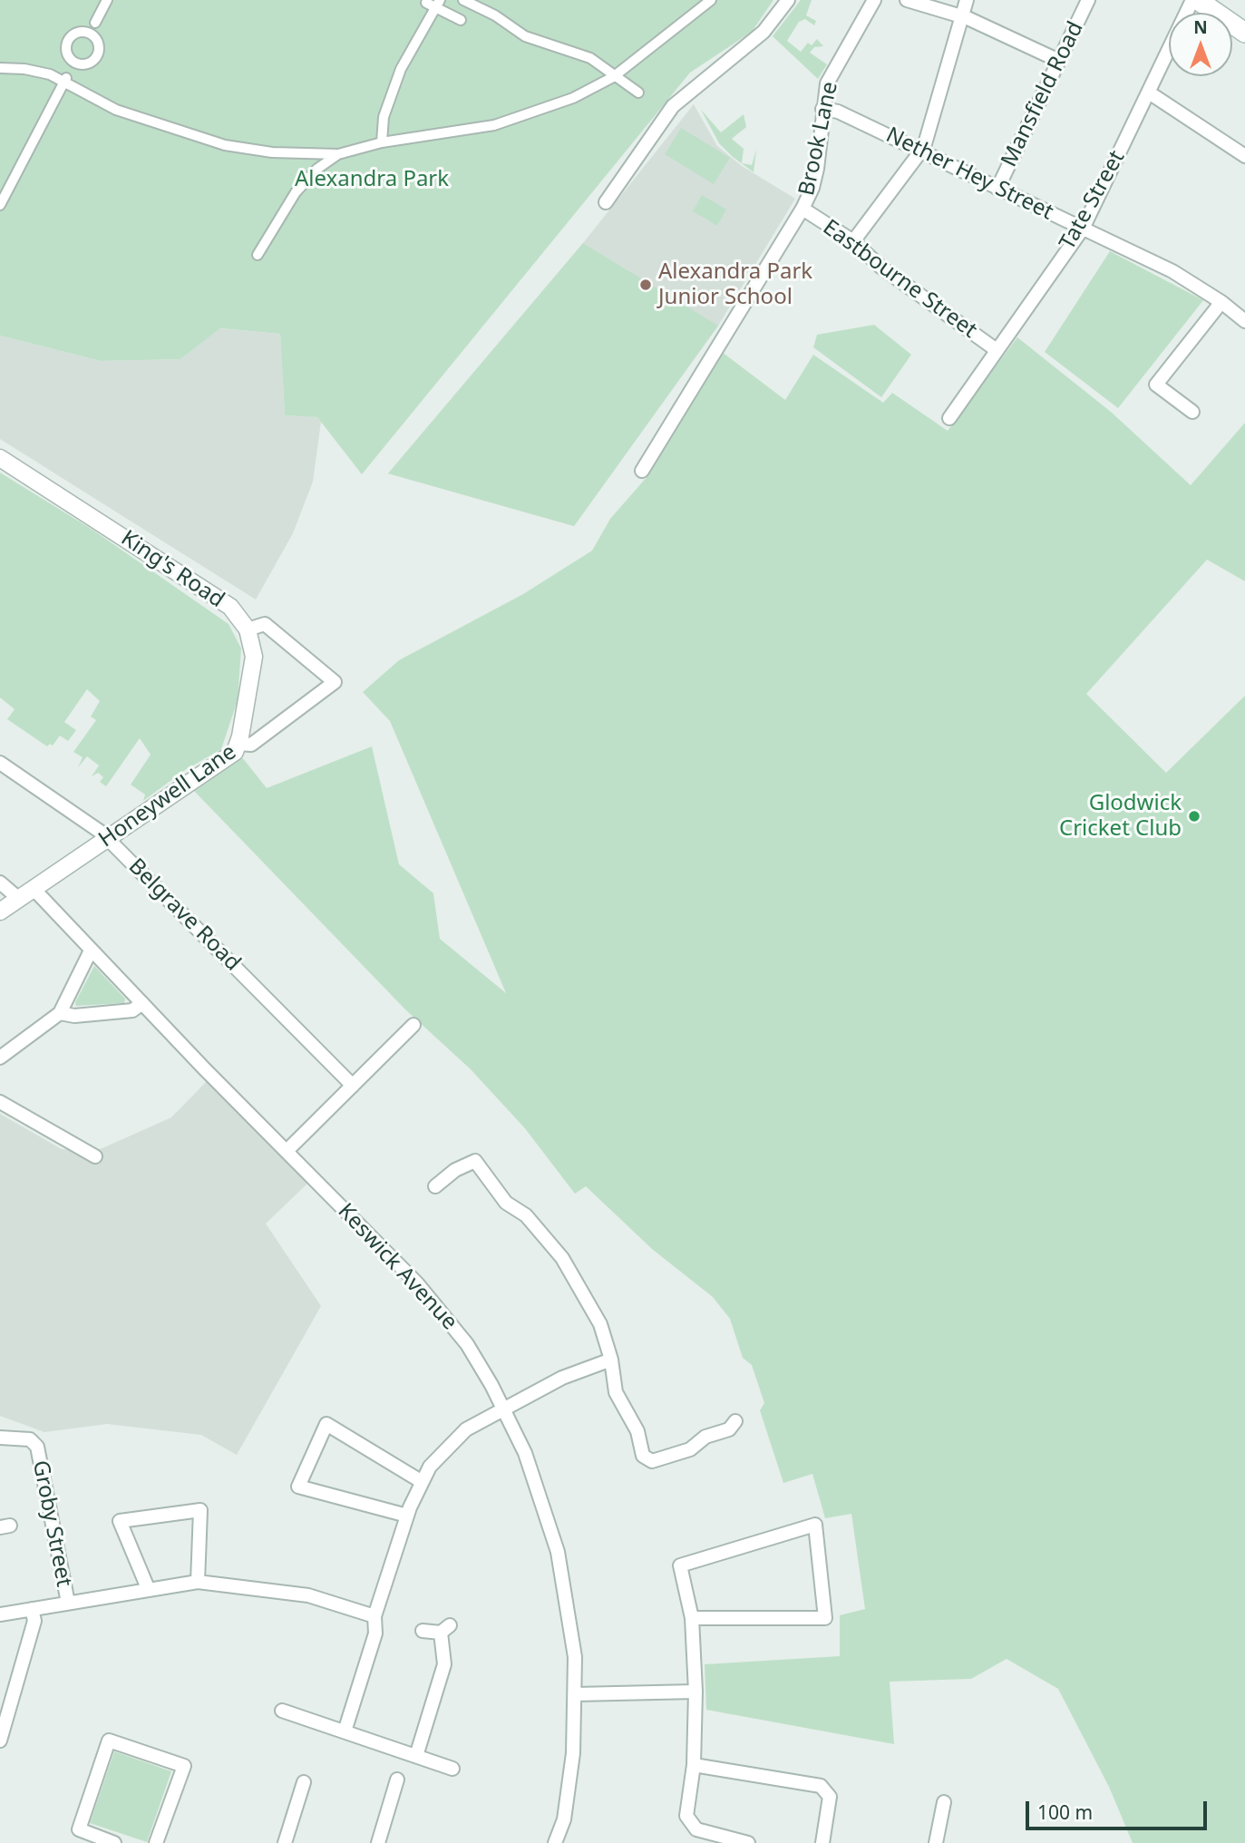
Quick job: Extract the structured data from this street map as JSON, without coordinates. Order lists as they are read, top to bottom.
{
  "streets": {
    "street": [
      "Mansfield Road",
      "Brook Lane",
      "Nether Hey Street",
      "Tate Street",
      "Eastbourne Street",
      "King's Road",
      "Honeywell Lane",
      "Belgrave Road",
      "Keswick Avenue",
      "Groby Street"
    ]
  },
  "crossings": [
    ["Mansfield Road", "Nether Hey Street"],
    ["Brook Lane", "Nether Hey Street"],
    ["Brook Lane", "Eastbourne Street"],
    ["Nether Hey Street", "Tate Street"],
    ["Tate Street", "Eastbourne Street"],
    ["King's Road", "Honeywell Lane"],
    ["Honeywell Lane", "Belgrave Road"],
    ["Honeywell Lane", "Keswick Avenue"]
  ],
  "parks": ["Alexandra Park"],
  "places": ["Alexandra Park Junior School", "Glodwick Cricket Club"],
  "scale_bar": "100 m",
  "north": "top"
}
